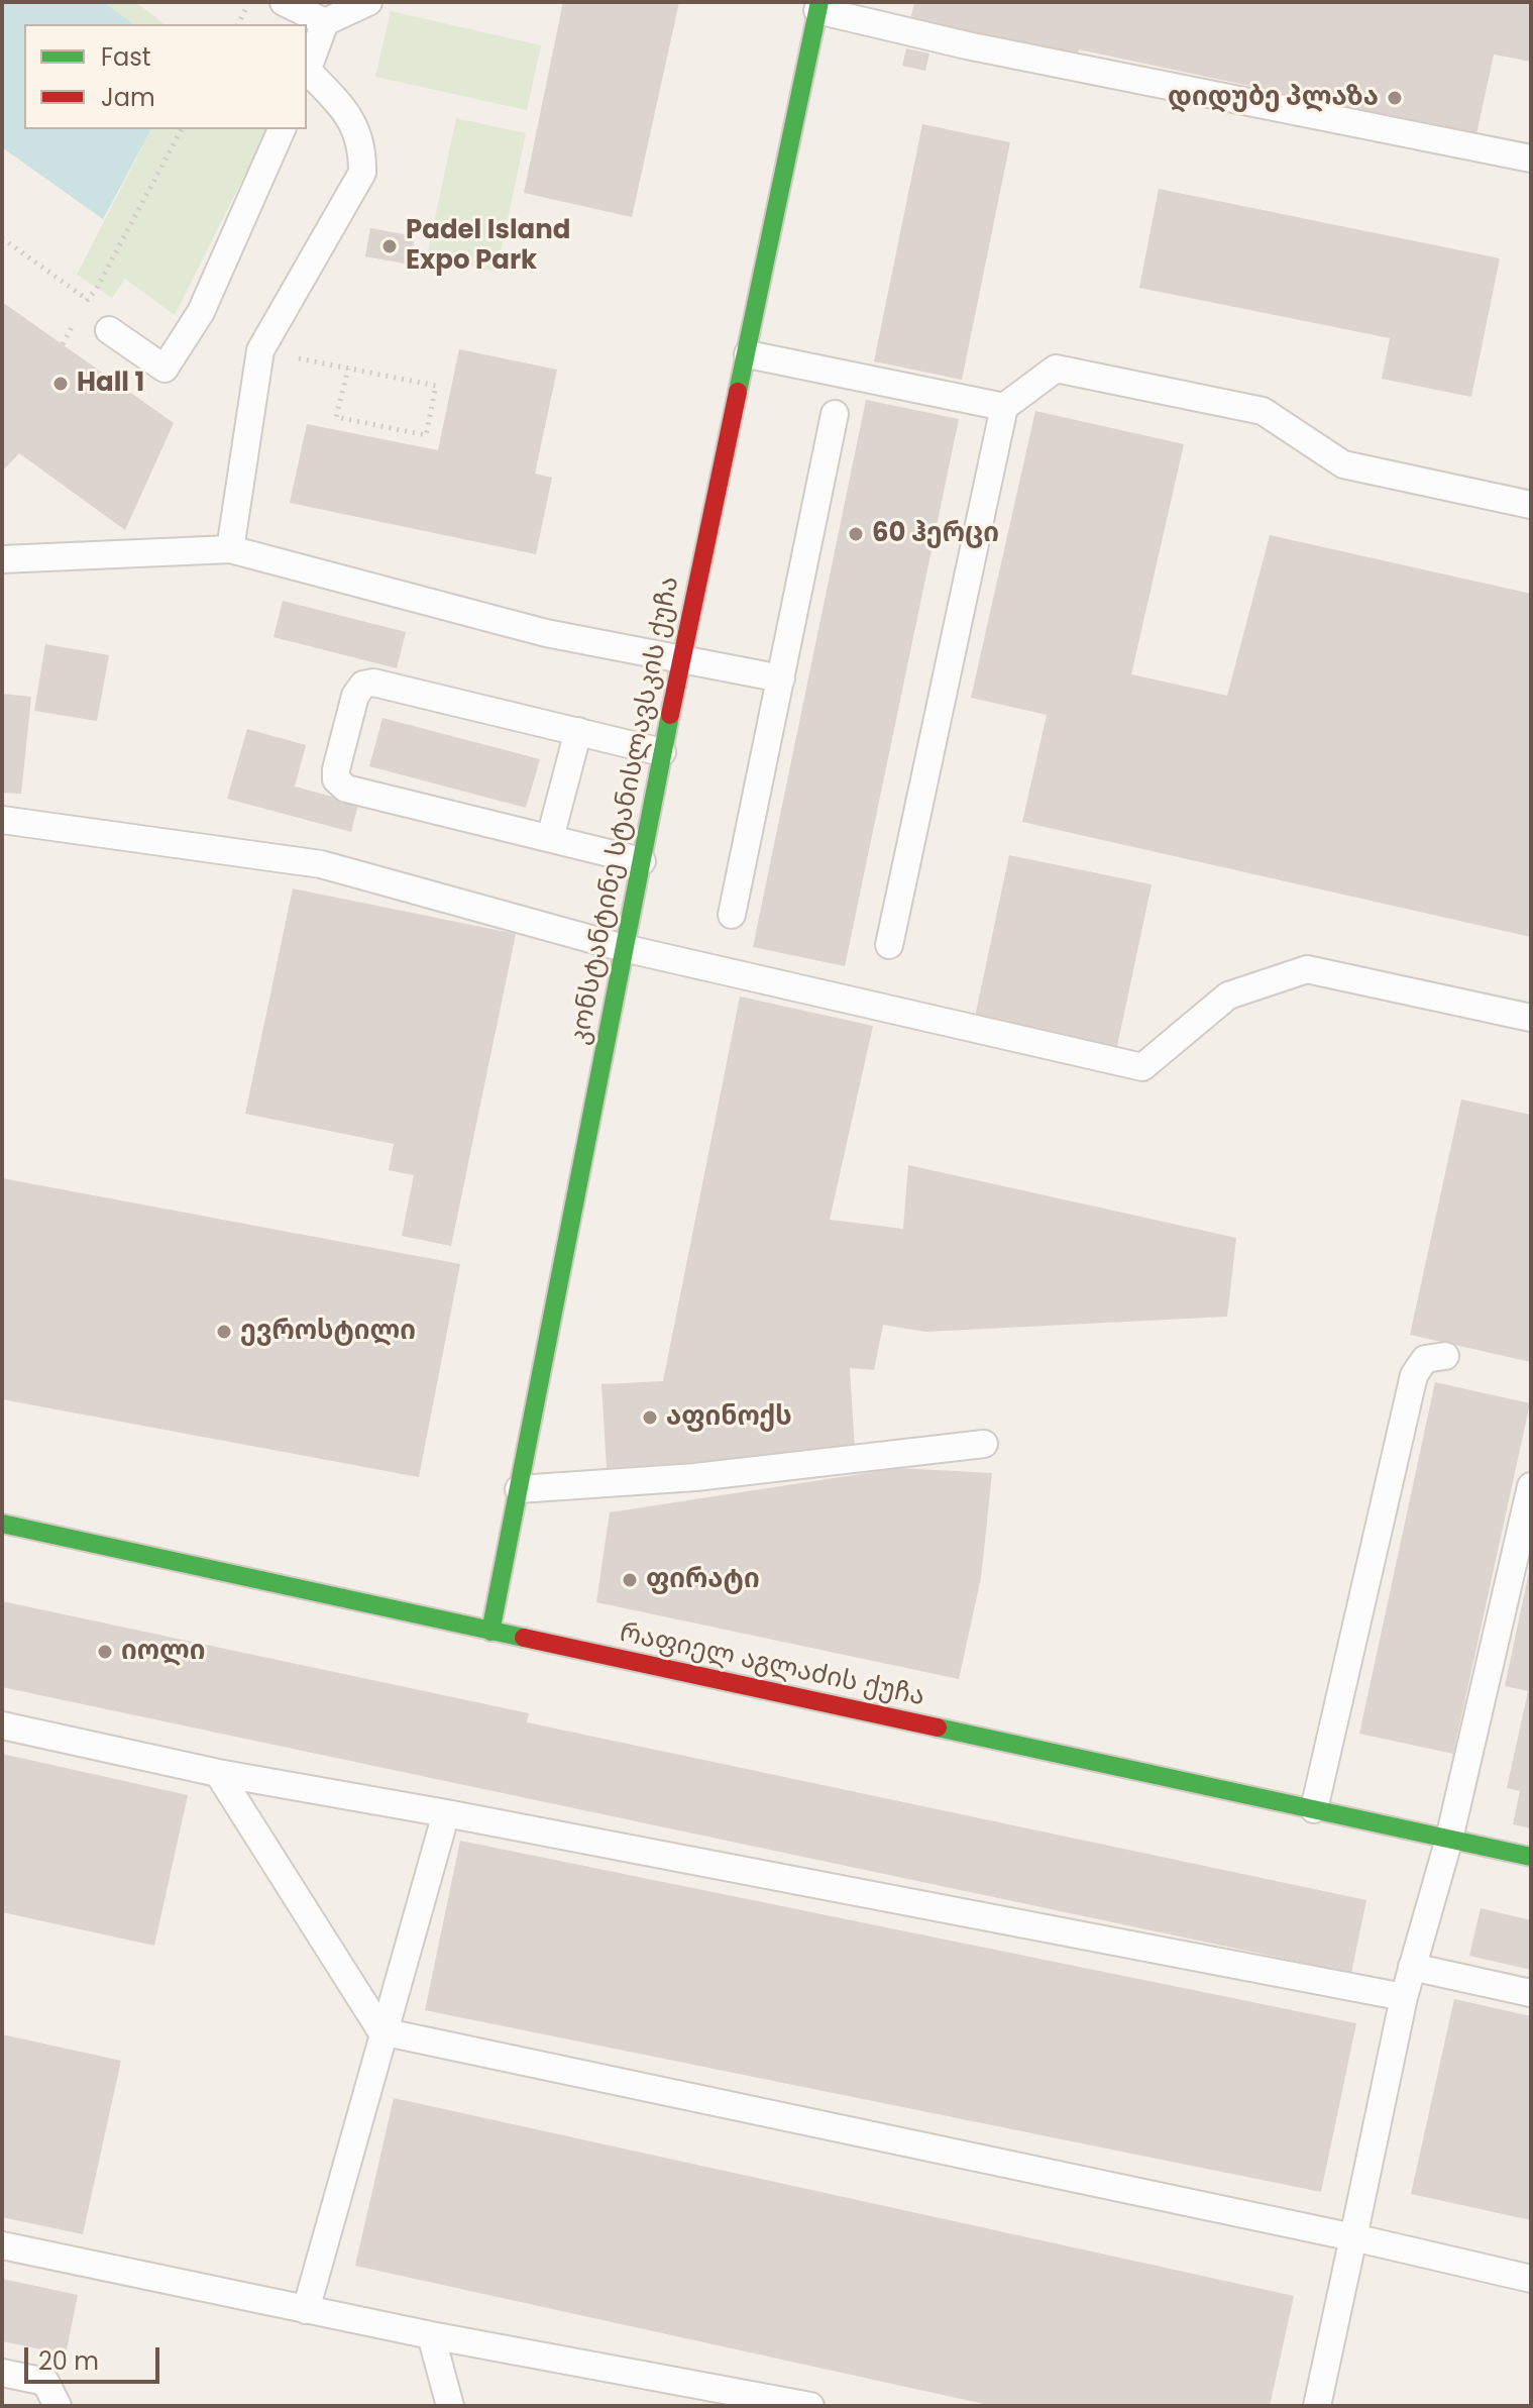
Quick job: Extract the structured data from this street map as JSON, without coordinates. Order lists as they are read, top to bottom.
{
  "streets": {
    "street": ["კონსტანტინე სტანისლავსკის ქუჩა", "რაფიელ აგლაძის ქუჩა"]
  },
  "crossings": [
    ["კონსტანტინე სტანისლავსკის ქუჩა", "რაფიელ აგლაძის ქუჩა"]
  ],
  "places": [
    "დიდუბე პლაზა",
    "Padel Island Expo Park",
    "Hall 1",
    "60 ჰერცი",
    "ევროსტილი",
    "აფინოქს",
    "ფირატი",
    "იოლი"
  ],
  "legend": ["Fast", "Jam"],
  "scale_bar": "20 m"
}
